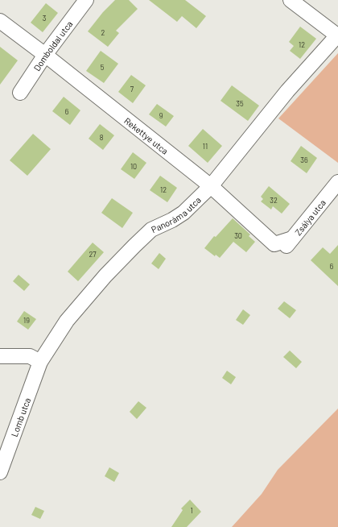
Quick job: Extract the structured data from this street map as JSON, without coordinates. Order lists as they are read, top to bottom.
{
  "streets": {
    "street": [
      "Domboldal utca",
      "Rekettye utca",
      "Panoráma utca",
      "Zsálya utca",
      "Lomb utca"
    ]
  },
  "crossings": [
    ["Domboldal utca", "Rekettye utca"],
    ["Rekettye utca", "Panoráma utca"],
    ["Rekettye utca", "Zsálya utca"],
    ["Panoráma utca", "Lomb utca"]
  ],
  "house_numbers": [
    "3",
    "2",
    "12",
    "5",
    "7",
    "35",
    "6",
    "9",
    "8",
    "11",
    "36",
    "10",
    "12",
    "32",
    "30",
    "27",
    "6",
    "19",
    "1"
  ]
}
